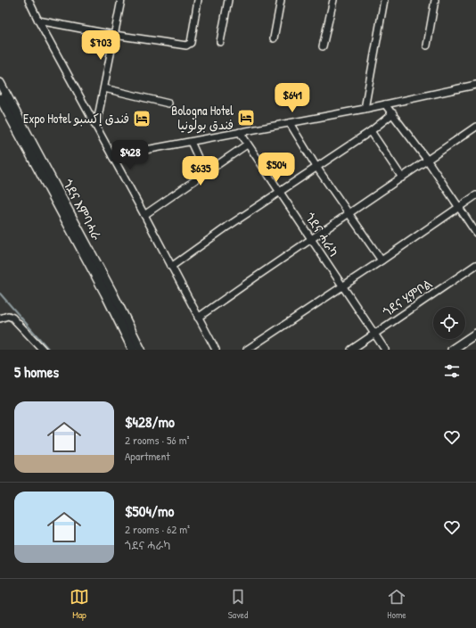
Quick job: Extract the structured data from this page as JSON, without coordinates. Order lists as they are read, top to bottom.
{
  "streets": {
    "main road": ["ጎደና እምባሓራ"],
    "street": ["ጎደና ሓራካ", "ጎደና ሂምቦል"]
  },
  "crossings": [
    ["ጎደና ሓራካ", "ጎደና ሂምቦል"]
  ],
  "places": {
    "hotel": ["Bologna Hotel فندق بولونيا", "Expo Hotel فندق إكسبو"]
  },
  "page": {
    "price": [
      "$703",
      "$641",
      "$428",
      "$504",
      "$635"
    ],
    "heading": "5 homes",
    "list": [
      {
        "name": "$428/mo",
        "note": "2 rooms · 56 m² · Apartment"
      },
      {
        "name": "$504/mo",
        "note": "2 rooms · 62 m² · ጎደና ሓራካ"
      }
    ],
    "tabs": ["Map", "Saved", "Home"]
  }
}
